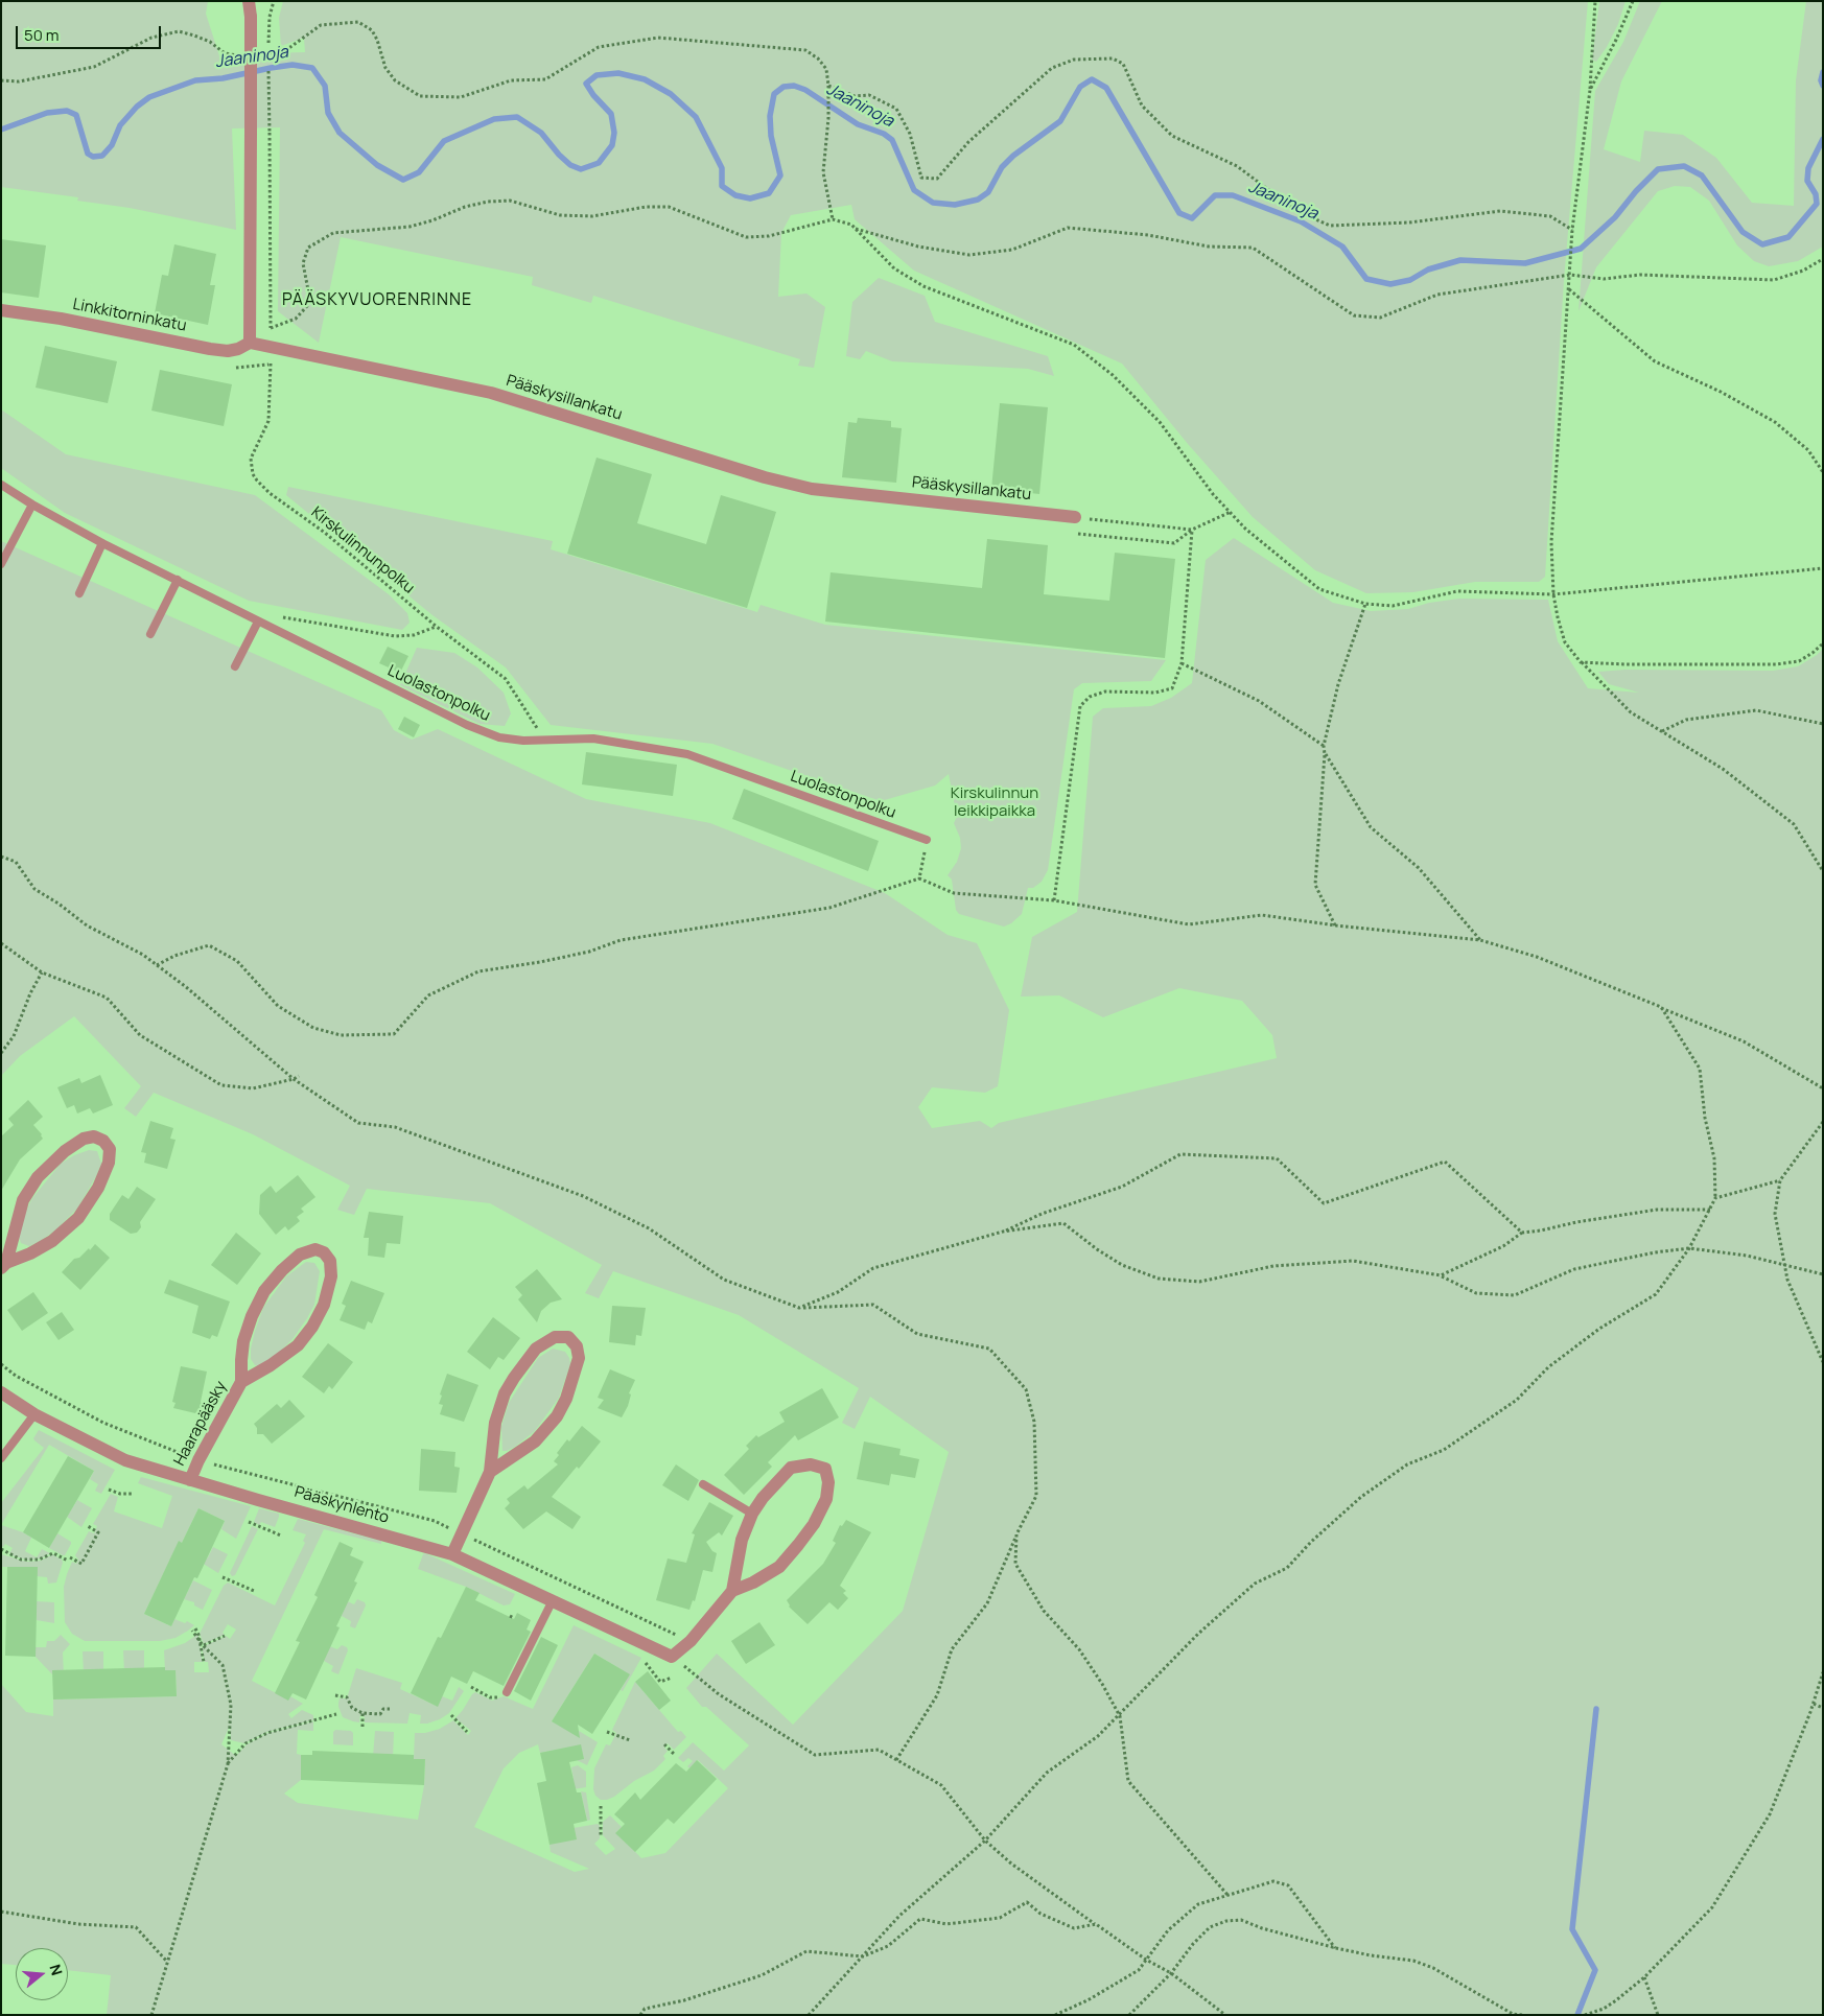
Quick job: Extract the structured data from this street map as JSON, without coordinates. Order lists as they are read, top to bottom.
{
  "streets": {
    "street": [
      "Linkkitorninkatu",
      "Pääskysillankatu",
      "Haarapääsky",
      "Pääskynlento"
    ],
    "lane": ["Luolastonpolku"],
    "path": ["Kirskulinnunpolku"]
  },
  "crossings": [
    ["Linkkitorninkatu", "Pääskysillankatu"],
    ["Pääskysillankatu", "Kirskulinnunpolku"],
    ["Kirskulinnunpolku", "Luolastonpolku"],
    ["Haarapääsky", "Pääskynlento"]
  ],
  "districts": ["PÄÄSKYVUORENRINNE"],
  "water": ["Jaaninoja"],
  "parks": ["Kirskulinnun leikkipaikka"],
  "scale_bar": "50 m",
  "north": "right"
}
